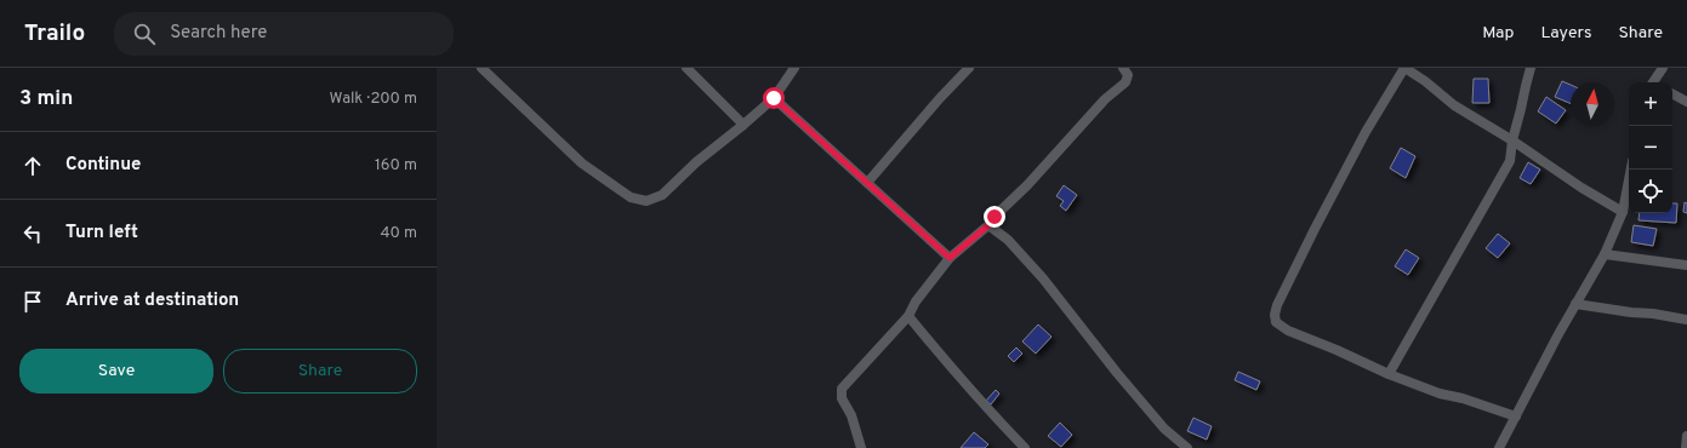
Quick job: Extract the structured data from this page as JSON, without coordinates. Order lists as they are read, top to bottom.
{
  "north": "top",
  "page": {
    "header": "Trailo",
    "search": "Search here",
    "nav": ["Map", "Layers", "Share"],
    "heading": ["3 min", "Walk · 200 m"],
    "map_buttons": ["+", "−"],
    "list": [
      ["Continue", "160 m"],
      ["Turn left", "40 m"],
      "Arrive at destination"
    ],
    "buttons": ["Save", "Share"]
  }
}
